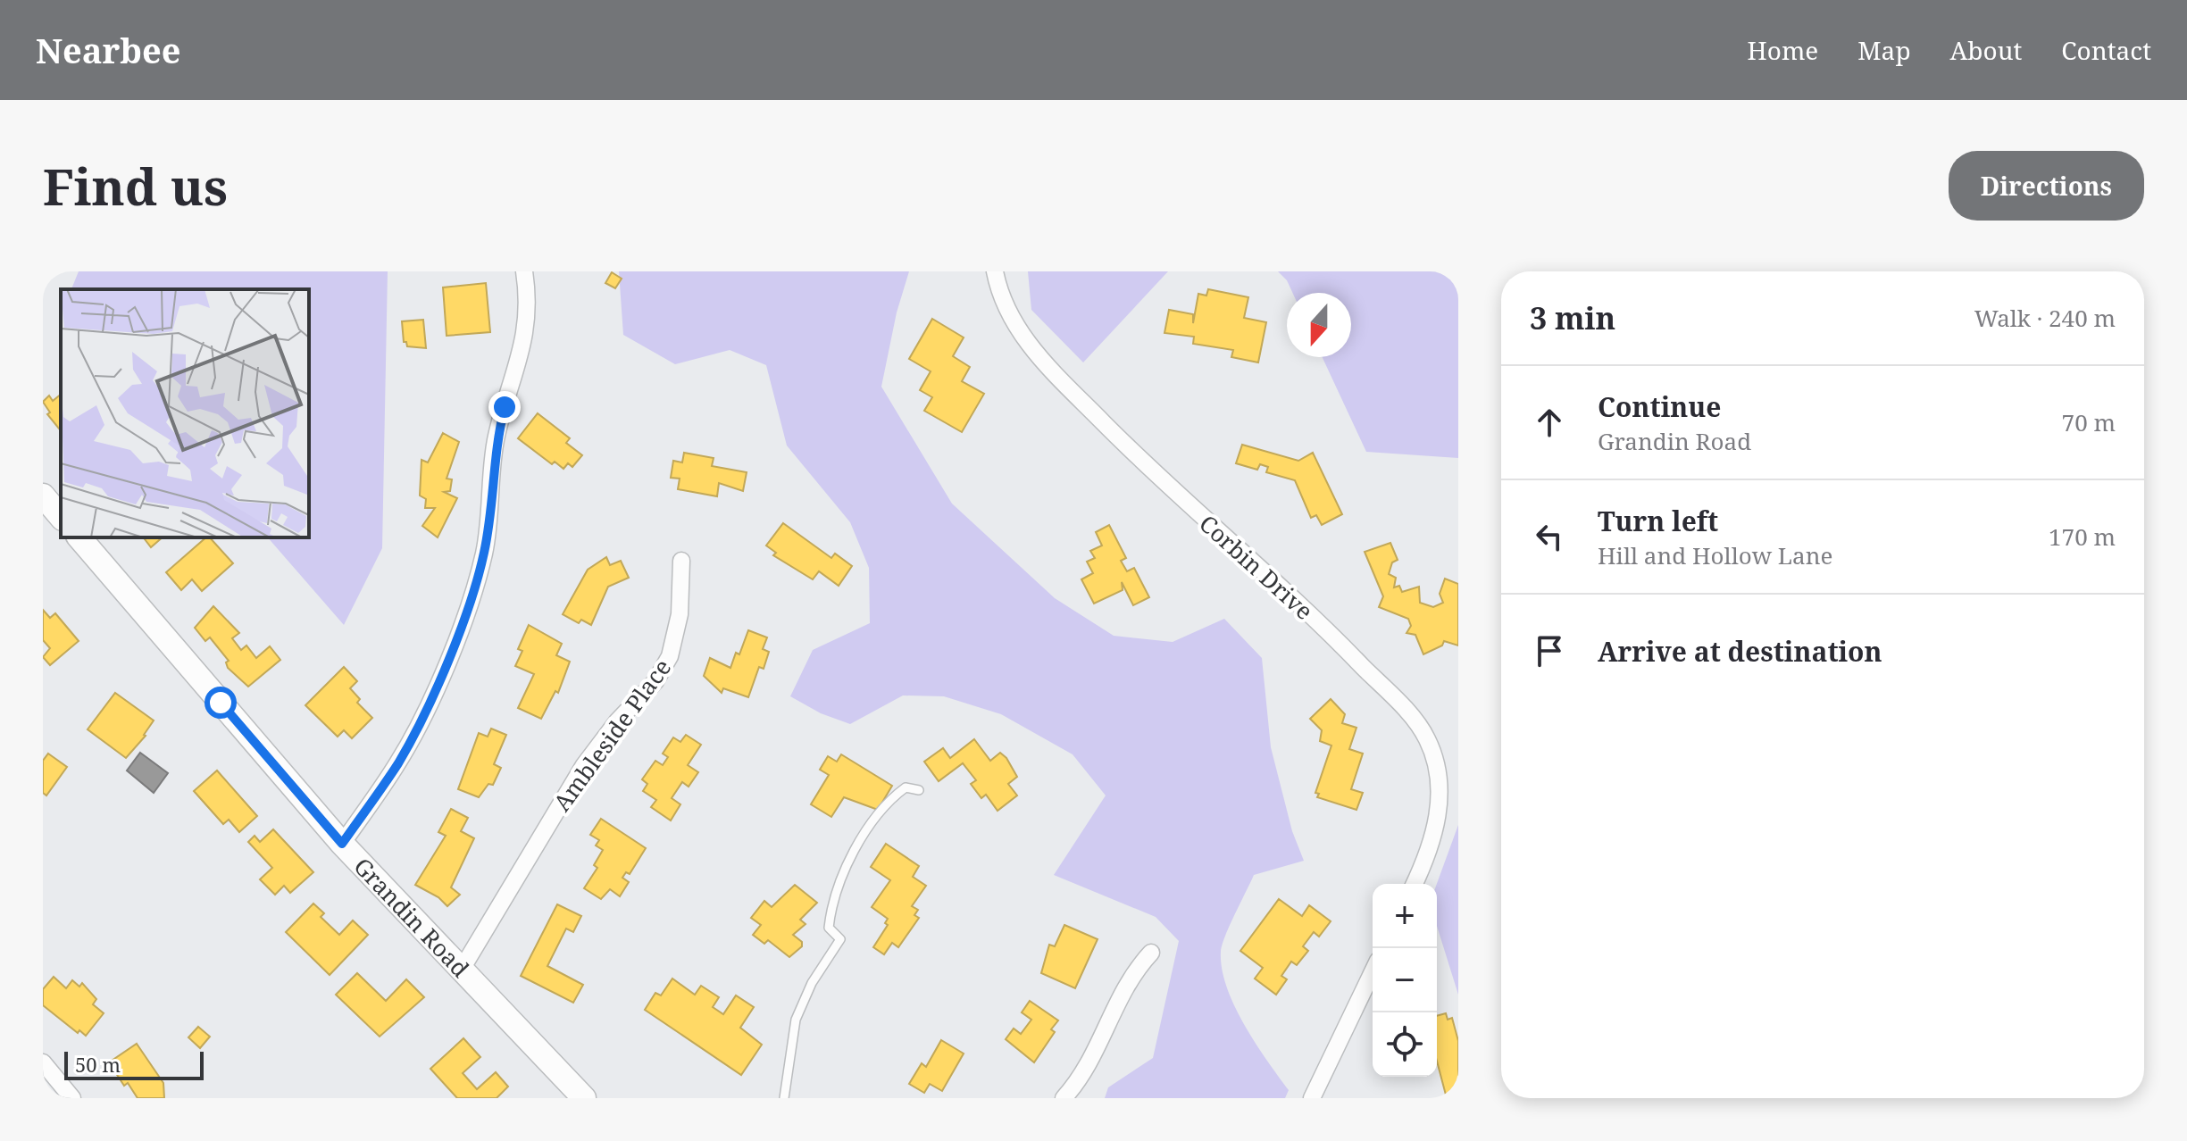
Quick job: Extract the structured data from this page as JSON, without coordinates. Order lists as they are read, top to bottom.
{
  "streets": {
    "street": ["Corbin Drive", "Ambleside Place", "Grandin Road"]
  },
  "crossings": [
    ["Ambleside Place", "Grandin Road"]
  ],
  "scale_bar": "50 m",
  "north": "bottom",
  "page": {
    "header": "Nearbee",
    "nav": [
      "Home",
      "Map",
      "About",
      "Contact"
    ],
    "buttons": "Directions",
    "title": "Find us",
    "heading": ["3 min", "Walk · 240 m"],
    "list": [
      ["Continue", "Grandin Road", "70 m"],
      ["Turn left", "Hill and Hollow Lane", "170 m"],
      "Arrive at destination"
    ],
    "map_buttons": ["+", "−"],
    "scale": "50 m"
  }
}
